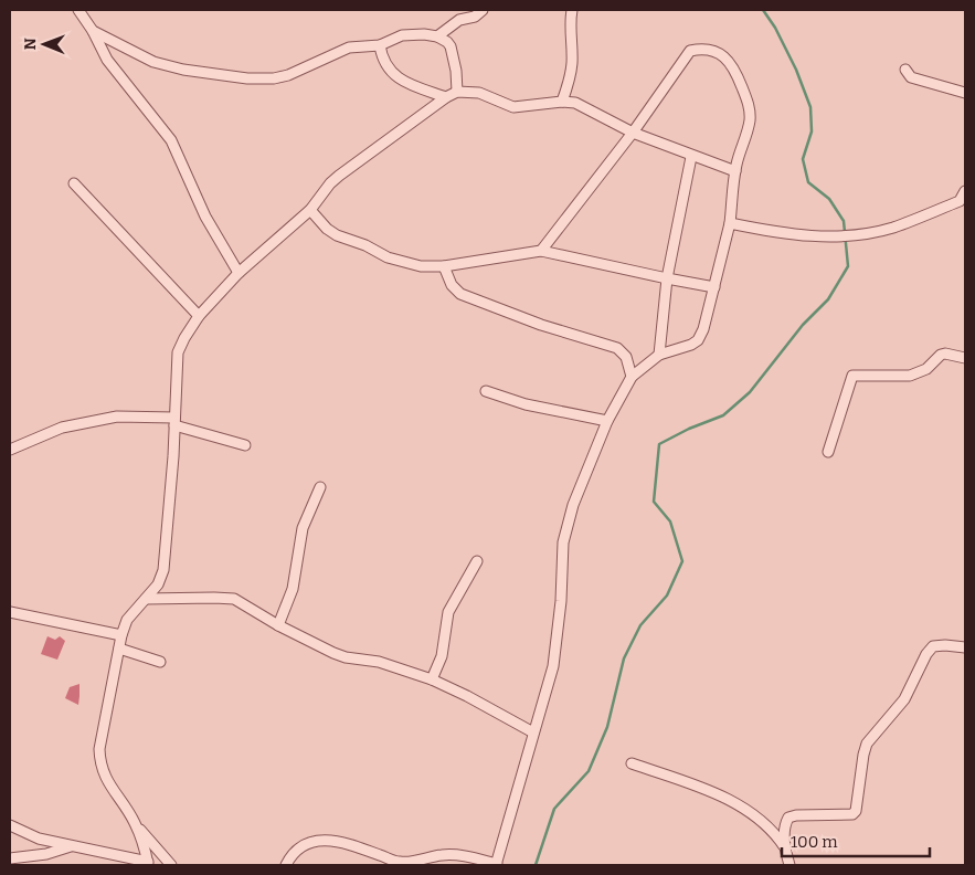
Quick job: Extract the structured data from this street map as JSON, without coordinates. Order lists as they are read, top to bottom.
{
  "scale_bar": "100 m",
  "north": "left"
}
